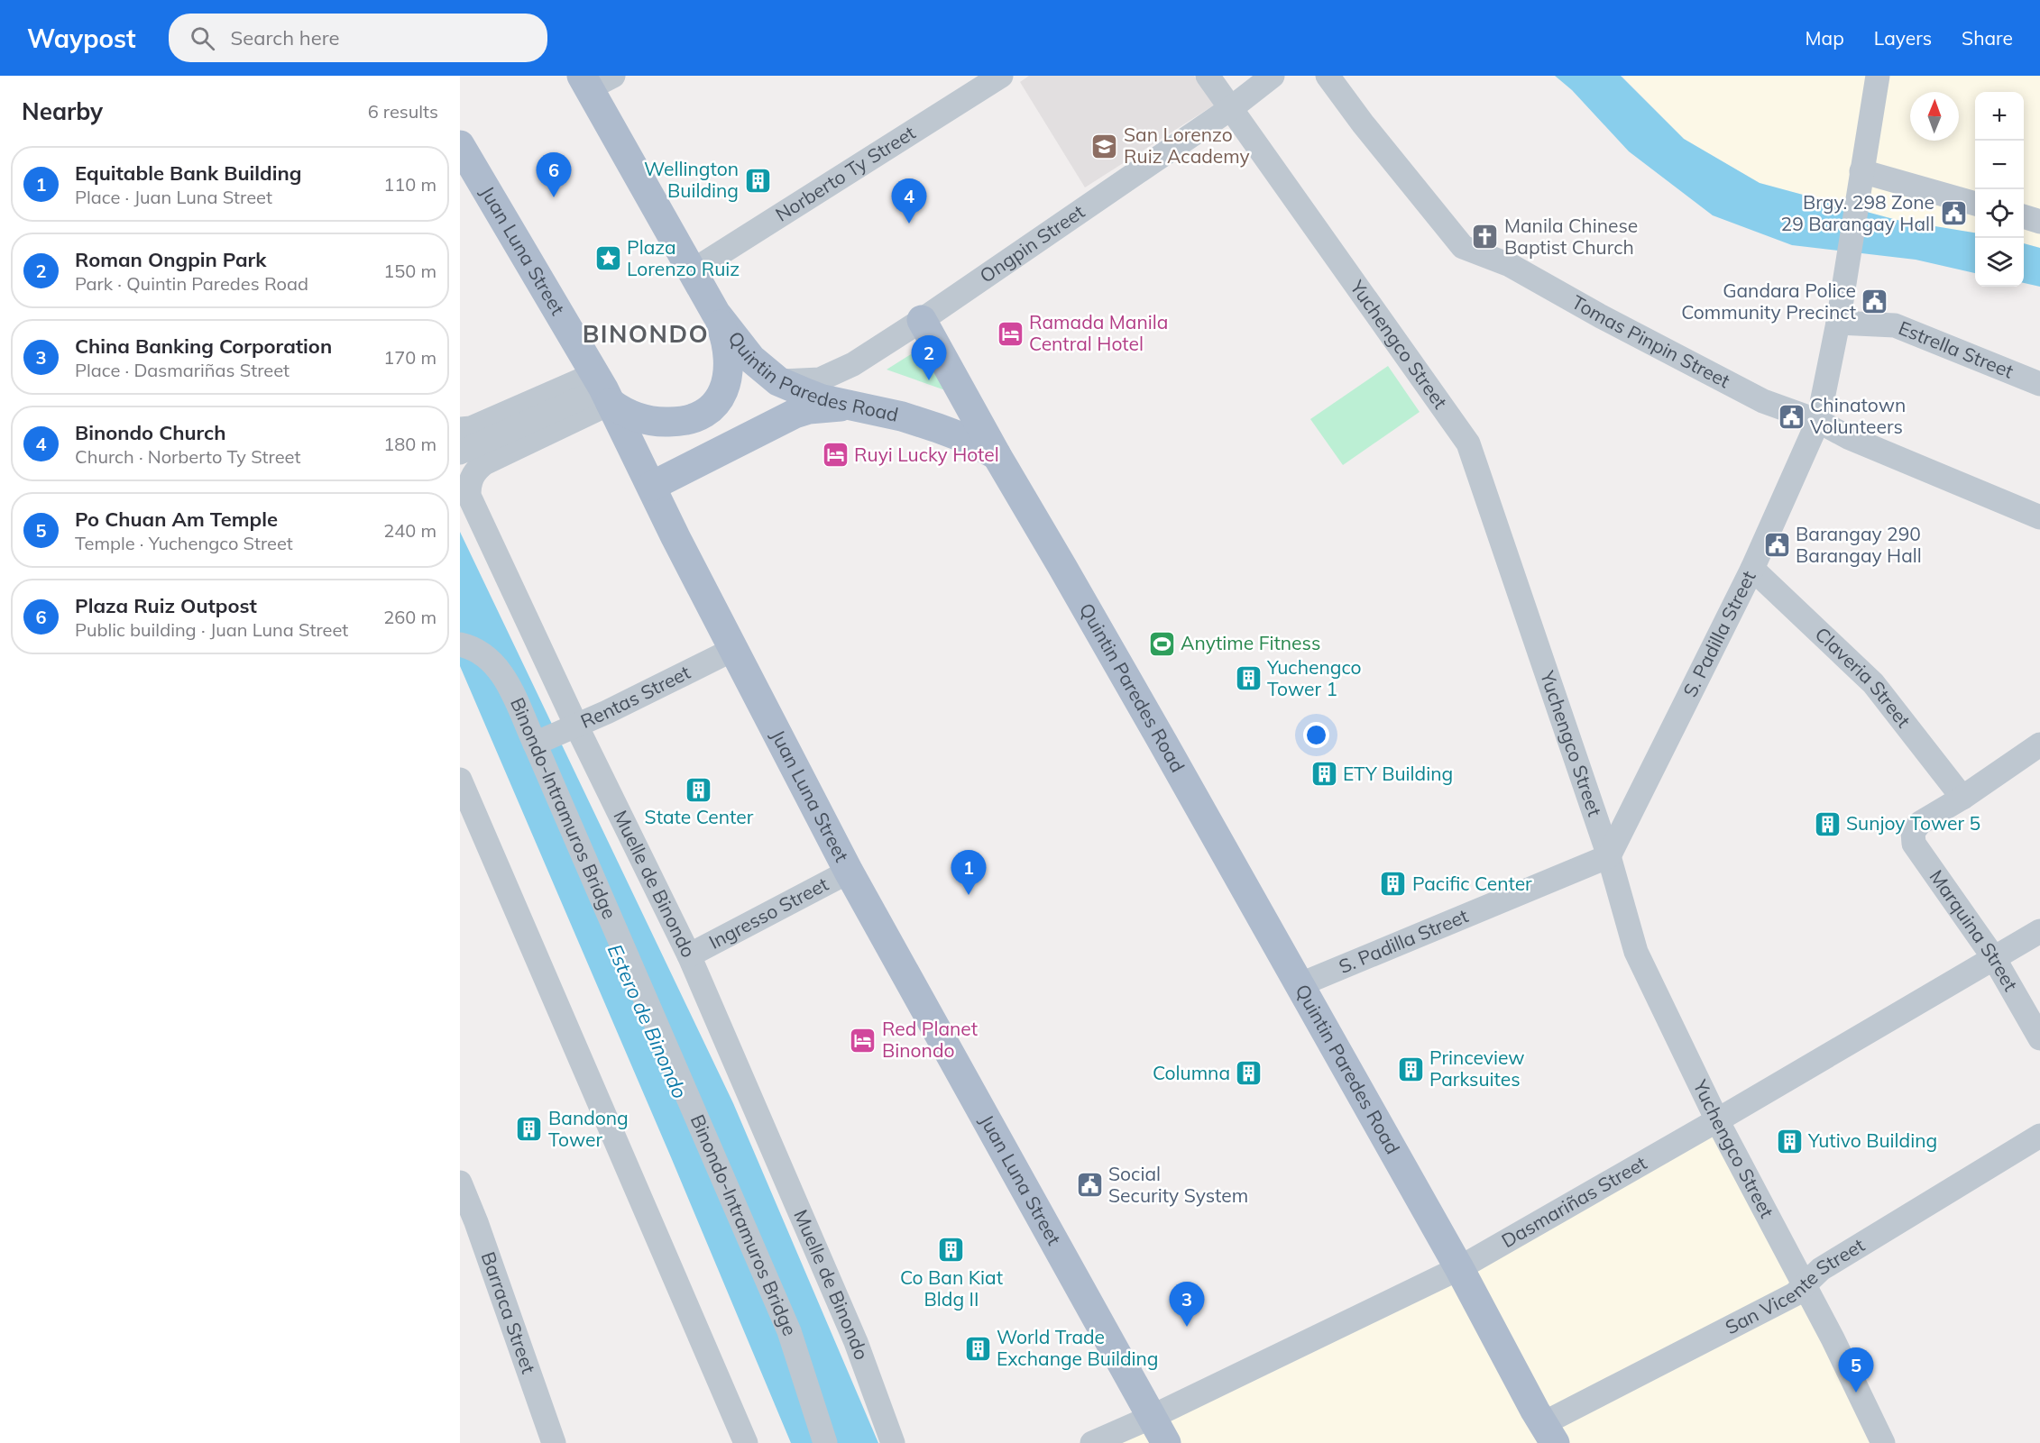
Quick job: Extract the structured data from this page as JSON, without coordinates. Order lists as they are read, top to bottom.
{
  "streets": {
    "main road": ["Juan Luna Street", "Quintin Paredes Road"],
    "street": [
      "Norberto Ty Street",
      "Ongpin Street",
      "Tomas Pinpin Street",
      "Yuchengco Street",
      "Estrella Street",
      "S. Padilla Street",
      "Claveria Street",
      "Rentas Street",
      "Binondo-Intramuros Bridge",
      "Muelle de Binondo",
      "Ingresso Street",
      "Marquina Street",
      "Dasmariñas Street",
      "San Vicente Street",
      "Barraca Street"
    ]
  },
  "crossings": [
    ["Norberto Ty Street", "Quintin Paredes Road"],
    ["Ongpin Street", "Yuchengco Street"],
    ["Ongpin Street", "Quintin Paredes Road"],
    ["Juan Luna Street", "Rentas Street"],
    ["Juan Luna Street", "Muelle de Binondo"],
    ["Juan Luna Street", "Ingresso Street"],
    ["Juan Luna Street", "Dasmariñas Street"],
    ["Tomas Pinpin Street", "S. Padilla Street"],
    ["Yuchengco Street", "S. Padilla Street"],
    ["Yuchengco Street", "Dasmariñas Street"],
    ["Yuchengco Street", "San Vicente Street"],
    ["Estrella Street", "S. Padilla Street"],
    ["Quintin Paredes Road", "S. Padilla Street"],
    ["Quintin Paredes Road", "Dasmariñas Street"],
    ["Quintin Paredes Road", "San Vicente Street"],
    ["S. Padilla Street", "Claveria Street"],
    ["Claveria Street", "Marquina Street"],
    ["Rentas Street", "Binondo-Intramuros Bridge"],
    ["Rentas Street", "Muelle de Binondo"],
    ["Muelle de Binondo", "Ingresso Street"],
    ["Marquina Street", "Dasmariñas Street"]
  ],
  "districts": ["BINONDO"],
  "water": ["Estero de Binondo"],
  "places": {
    "school or university": ["San Lorenzo Ruiz Academy"],
    "building": [
      "Wellington Building",
      "Yuchengco Tower 1",
      "ETY Building",
      "State Center",
      "Sunjoy Tower 5",
      "Pacific Center",
      "Princeview Parksuites",
      "Columna",
      "Bandong Tower",
      "Yutivo Building",
      "Co Ban Kiat Bldg II",
      "World Trade Exchange Building"
    ],
    "public building": [
      "Brgy. 298 Zone 29 Barangay Hall",
      "Gandara Police Community Precinct",
      "Chinatown Volunteers",
      "Barangay 290 Barangay Hall",
      "Social Security System"
    ],
    "church": ["Manila Chinese Baptist Church"],
    "place": ["Plaza Lorenzo Ruiz"],
    "hotel": ["Ramada Manila Central Hotel", "Ruyi Lucky Hotel", "Red Planet Binondo"],
    "sports": ["Anytime Fitness"]
  },
  "north": "top",
  "page": {
    "header": "Waypost",
    "search": "Search here",
    "nav": ["Map", "Layers", "Share"],
    "heading": ["Nearby", "6 results"],
    "map_buttons": ["+", "−"],
    "list": [
      {
        "mark": "1",
        "name": "Equitable Bank Building",
        "note": "Place · Juan Luna Street",
        "value": "110 m"
      },
      {
        "mark": "2",
        "name": "Roman Ongpin Park",
        "note": "Park · Quintin Paredes Road",
        "value": "150 m"
      },
      {
        "mark": "3",
        "name": "China Banking Corporation",
        "note": "Place · Dasmariñas Street",
        "value": "170 m"
      },
      {
        "mark": "4",
        "name": "Binondo Church",
        "note": "Church · Norberto Ty Street",
        "value": "180 m"
      },
      {
        "mark": "5",
        "name": "Po Chuan Am Temple",
        "note": "Temple · Yuchengco Street",
        "value": "240 m"
      },
      {
        "mark": "6",
        "name": "Plaza Ruiz Outpost",
        "note": "Public building · Juan Luna Street",
        "value": "260 m"
      }
    ],
    "pins": [
      "6",
      "4",
      "2",
      "1",
      "3",
      "5"
    ]
  }
}
